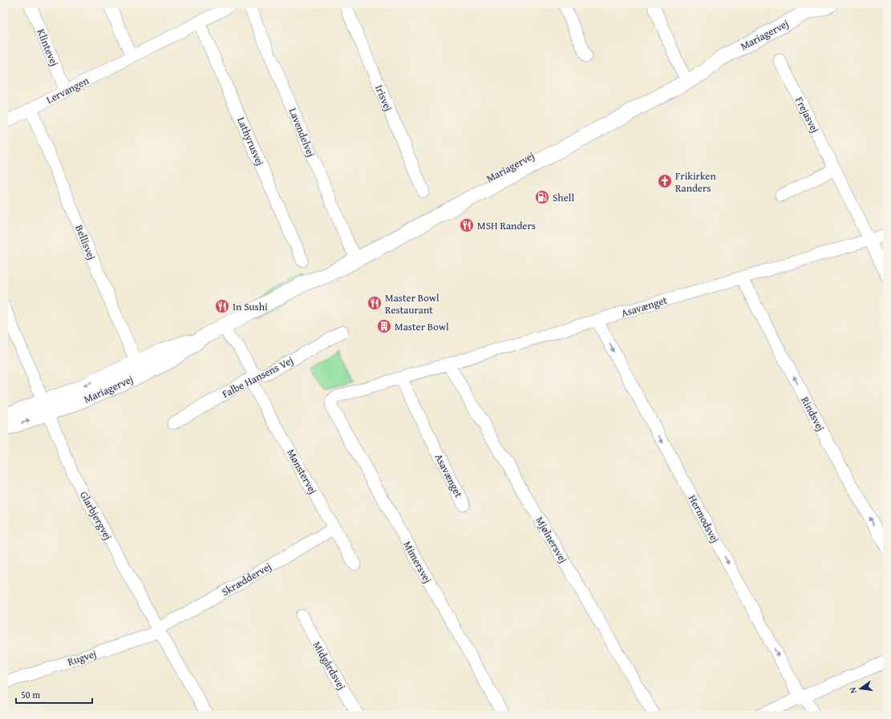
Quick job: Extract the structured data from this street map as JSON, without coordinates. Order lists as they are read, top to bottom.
{
  "streets": {
    "street": [
      "Mariagervej",
      "Klintevej",
      "Lervangen",
      "Irisvej",
      "Frejasvej",
      "Lavendelvej",
      "Lathyrusvej",
      "Bellisvej",
      "Asavænget",
      "Falbe Hansens Vej",
      "Rindsvej",
      "Mønstervej",
      "Glarbjergvej",
      "Hermodsvej",
      "Mjølnersvej",
      "Mimersvej",
      "Skræddervej",
      "Rugvej",
      "Midgårdsvej"
    ]
  },
  "crossings": [
    ["Mariagervej", "Lavendelvej"],
    ["Mariagervej", "Bellisvej"],
    ["Mariagervej", "Glarbjergvej"],
    ["Klintevej", "Lervangen"],
    ["Lervangen", "Lathyrusvej"],
    ["Lervangen", "Bellisvej"],
    ["Frejasvej", "Asavænget"],
    ["Asavænget", "Rindsvej"],
    ["Asavænget", "Hermodsvej"],
    ["Asavænget", "Mjølnersvej"],
    ["Asavænget", "Mimersvej"],
    ["Falbe Hansens Vej", "Mønstervej"],
    ["Mønstervej", "Skræddervej"],
    ["Glarbjergvej", "Skræddervej"],
    ["Glarbjergvej", "Rugvej"],
    ["Skræddervej", "Rugvej"]
  ],
  "one_way": ["Rindsvej", "Hermodsvej"],
  "places": {
    "church": ["Frikirken Randers"],
    "fuel station": ["Shell"],
    "restaurant": ["MSH Randers", "Master Bowl Restaurant", "In Sushi"],
    "building": ["Master Bowl"]
  },
  "scale_bar": "50 m",
  "north": "left"
}
